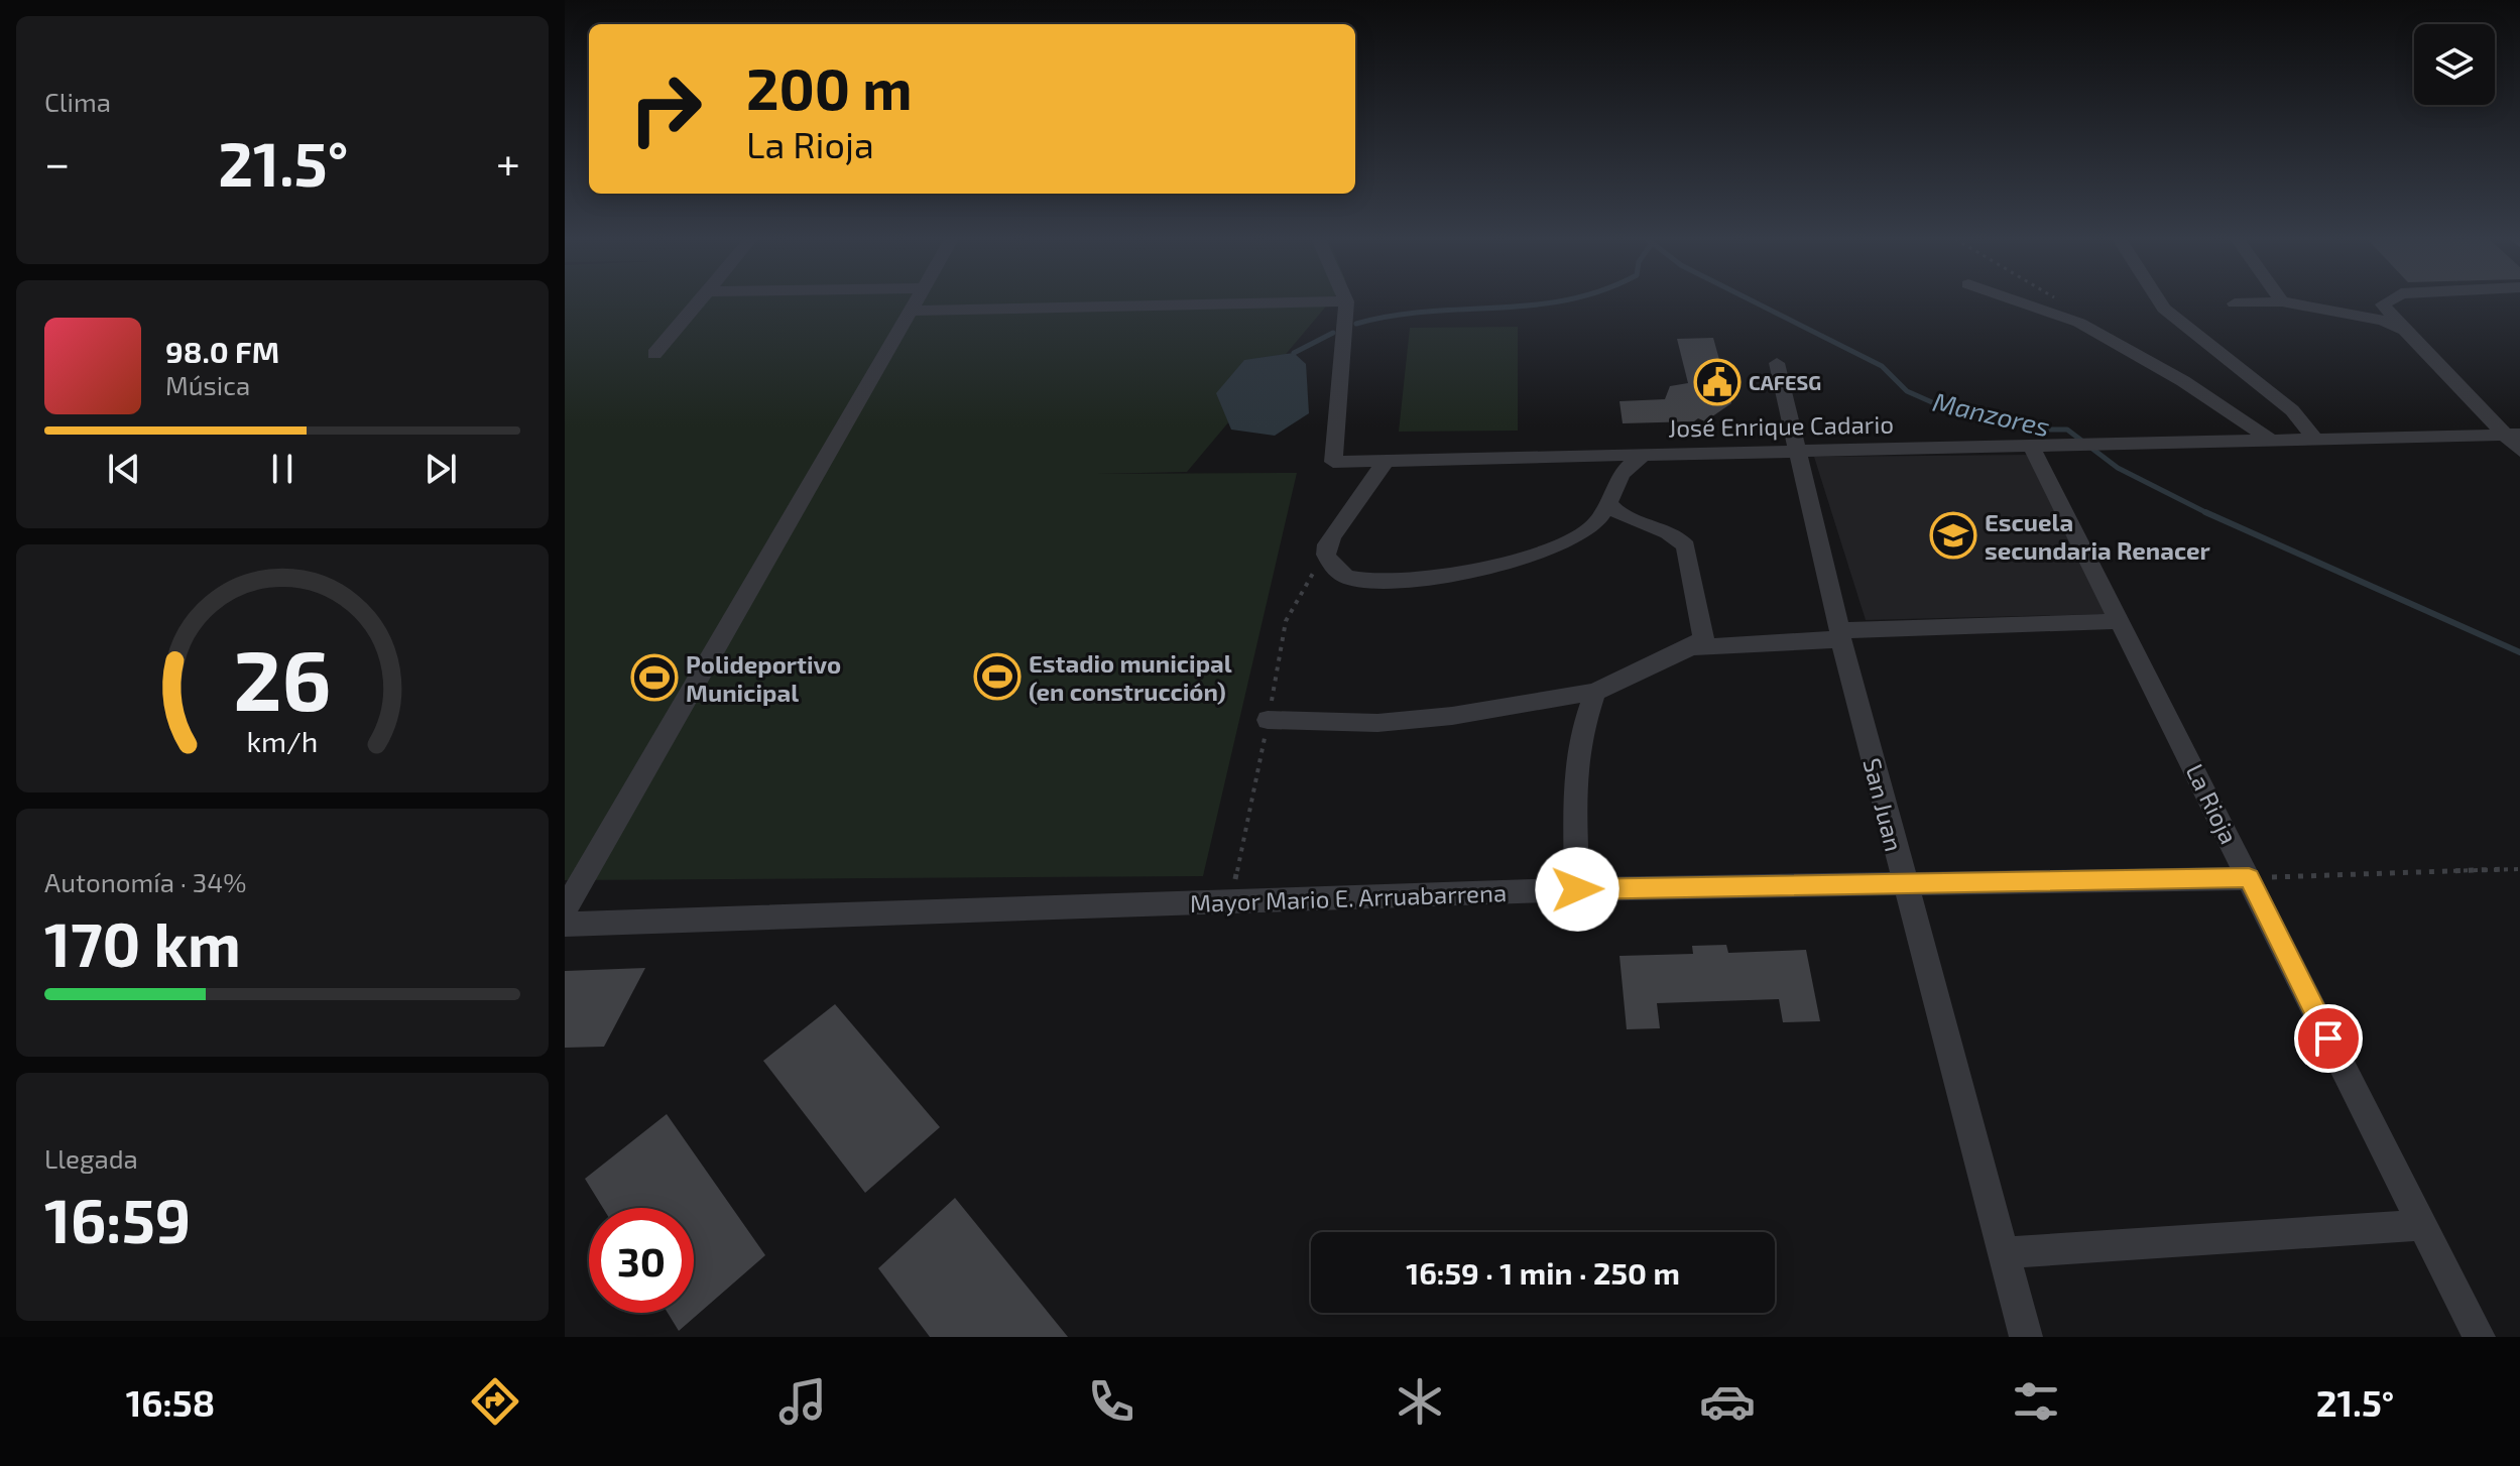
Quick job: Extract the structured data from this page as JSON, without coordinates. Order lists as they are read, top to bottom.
{
  "streets": {
    "street": [
      "José Enrique Cadario",
      "La Rioja",
      "San Juan",
      "Mayor Mario E. Arruabarrena"
    ]
  },
  "crossings": [
    ["José Enrique Cadario", "La Rioja"],
    ["José Enrique Cadario", "San Juan"],
    ["La Rioja", "Mayor Mario E. Arruabarrena"],
    ["San Juan", "Mayor Mario E. Arruabarrena"]
  ],
  "water": ["Manzores"],
  "places": {
    "public building": ["CAFESG"],
    "school or university": ["Escuela secundaria Renacer"],
    "sports": ["Estadio municipal (en construcción)", "Polideportivo Municipal"]
  },
  "page": {
    "tile": [
      "Clima",
      ["Autonomía · 34%", "170 km"],
      ["Llegada", "16:59"]
    ],
    "turn": ["200 m", "La Rioja"],
    "heat": ["−", "21.5°", "+"],
    "song": ["98.0 FM", "Música"],
    "limit": "30",
    "trip": "16:59 · 1 min · 250 m",
    "tabs": ["16:58", "21.5°"],
    "gauge": ["26", "km/h"]
  }
}
